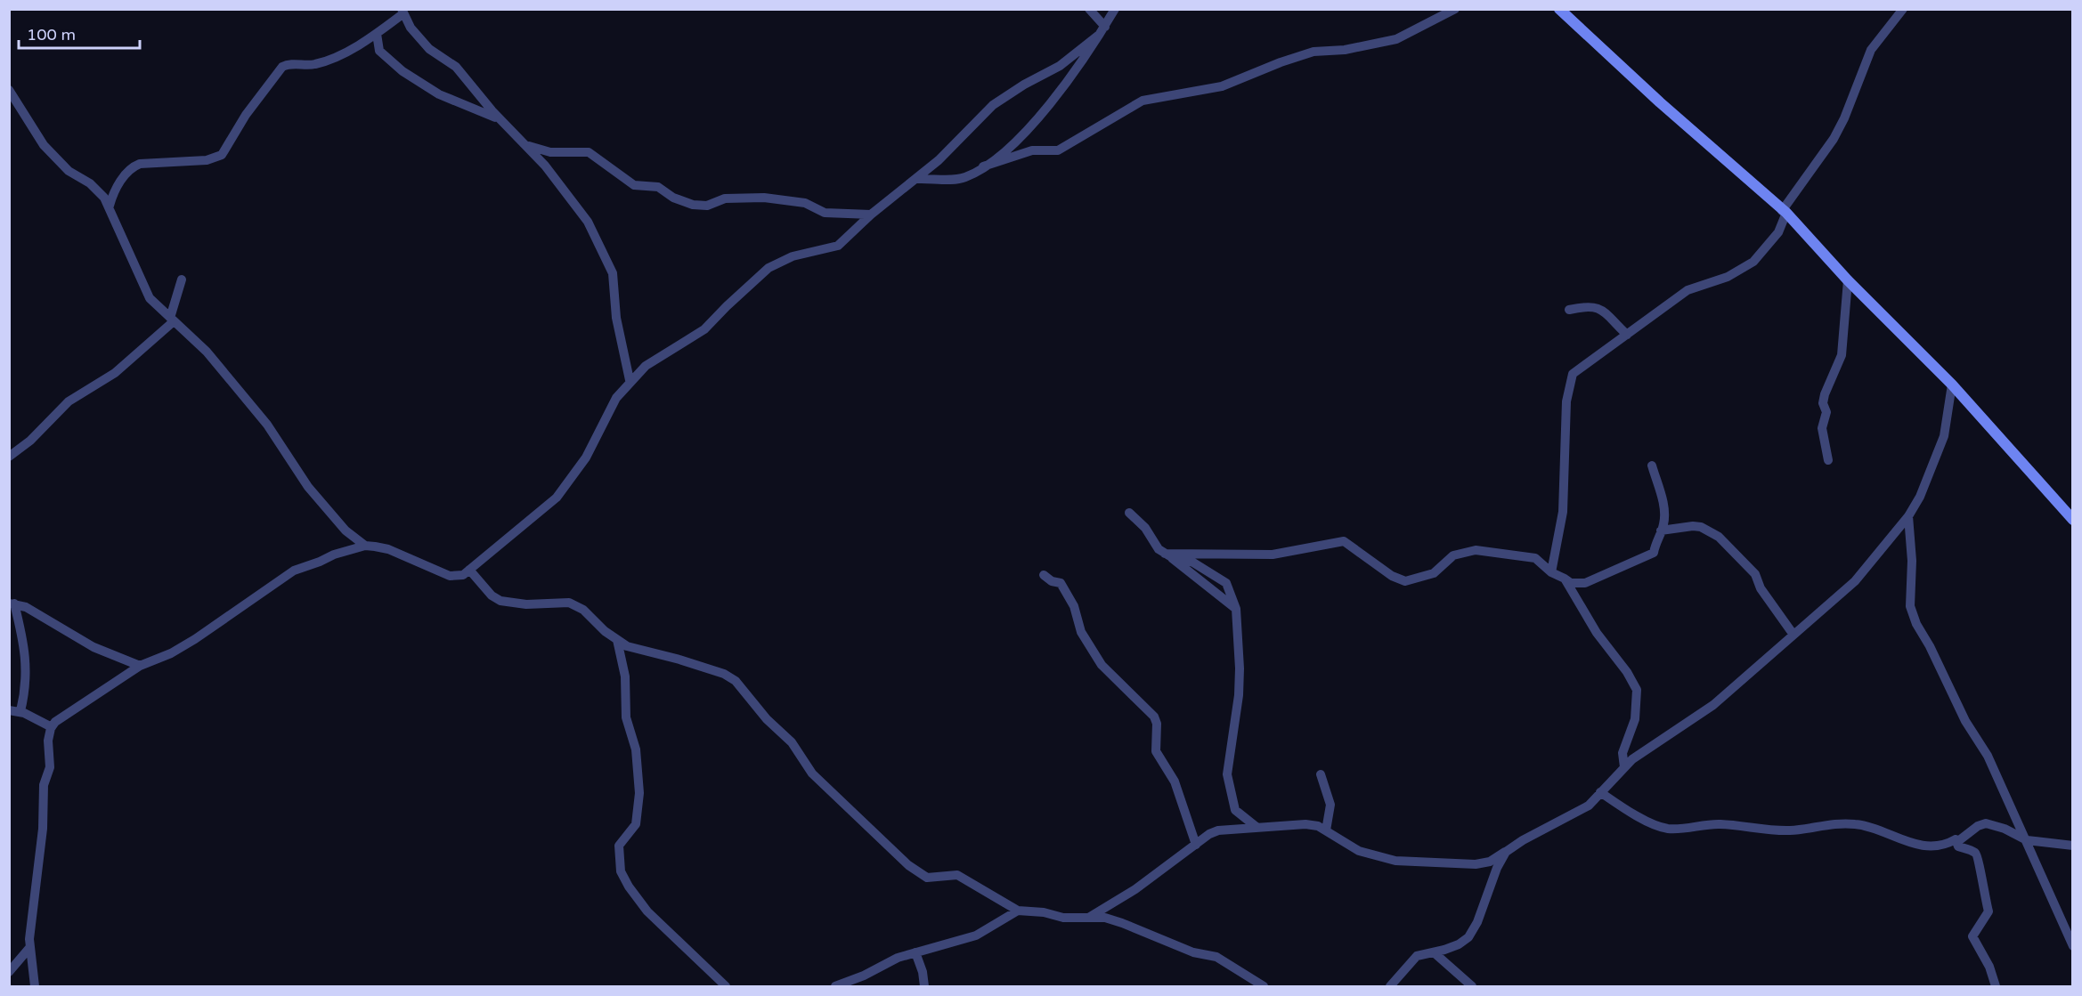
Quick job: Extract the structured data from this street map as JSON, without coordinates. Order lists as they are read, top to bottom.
{
  "scale_bar": "100 m"
}
